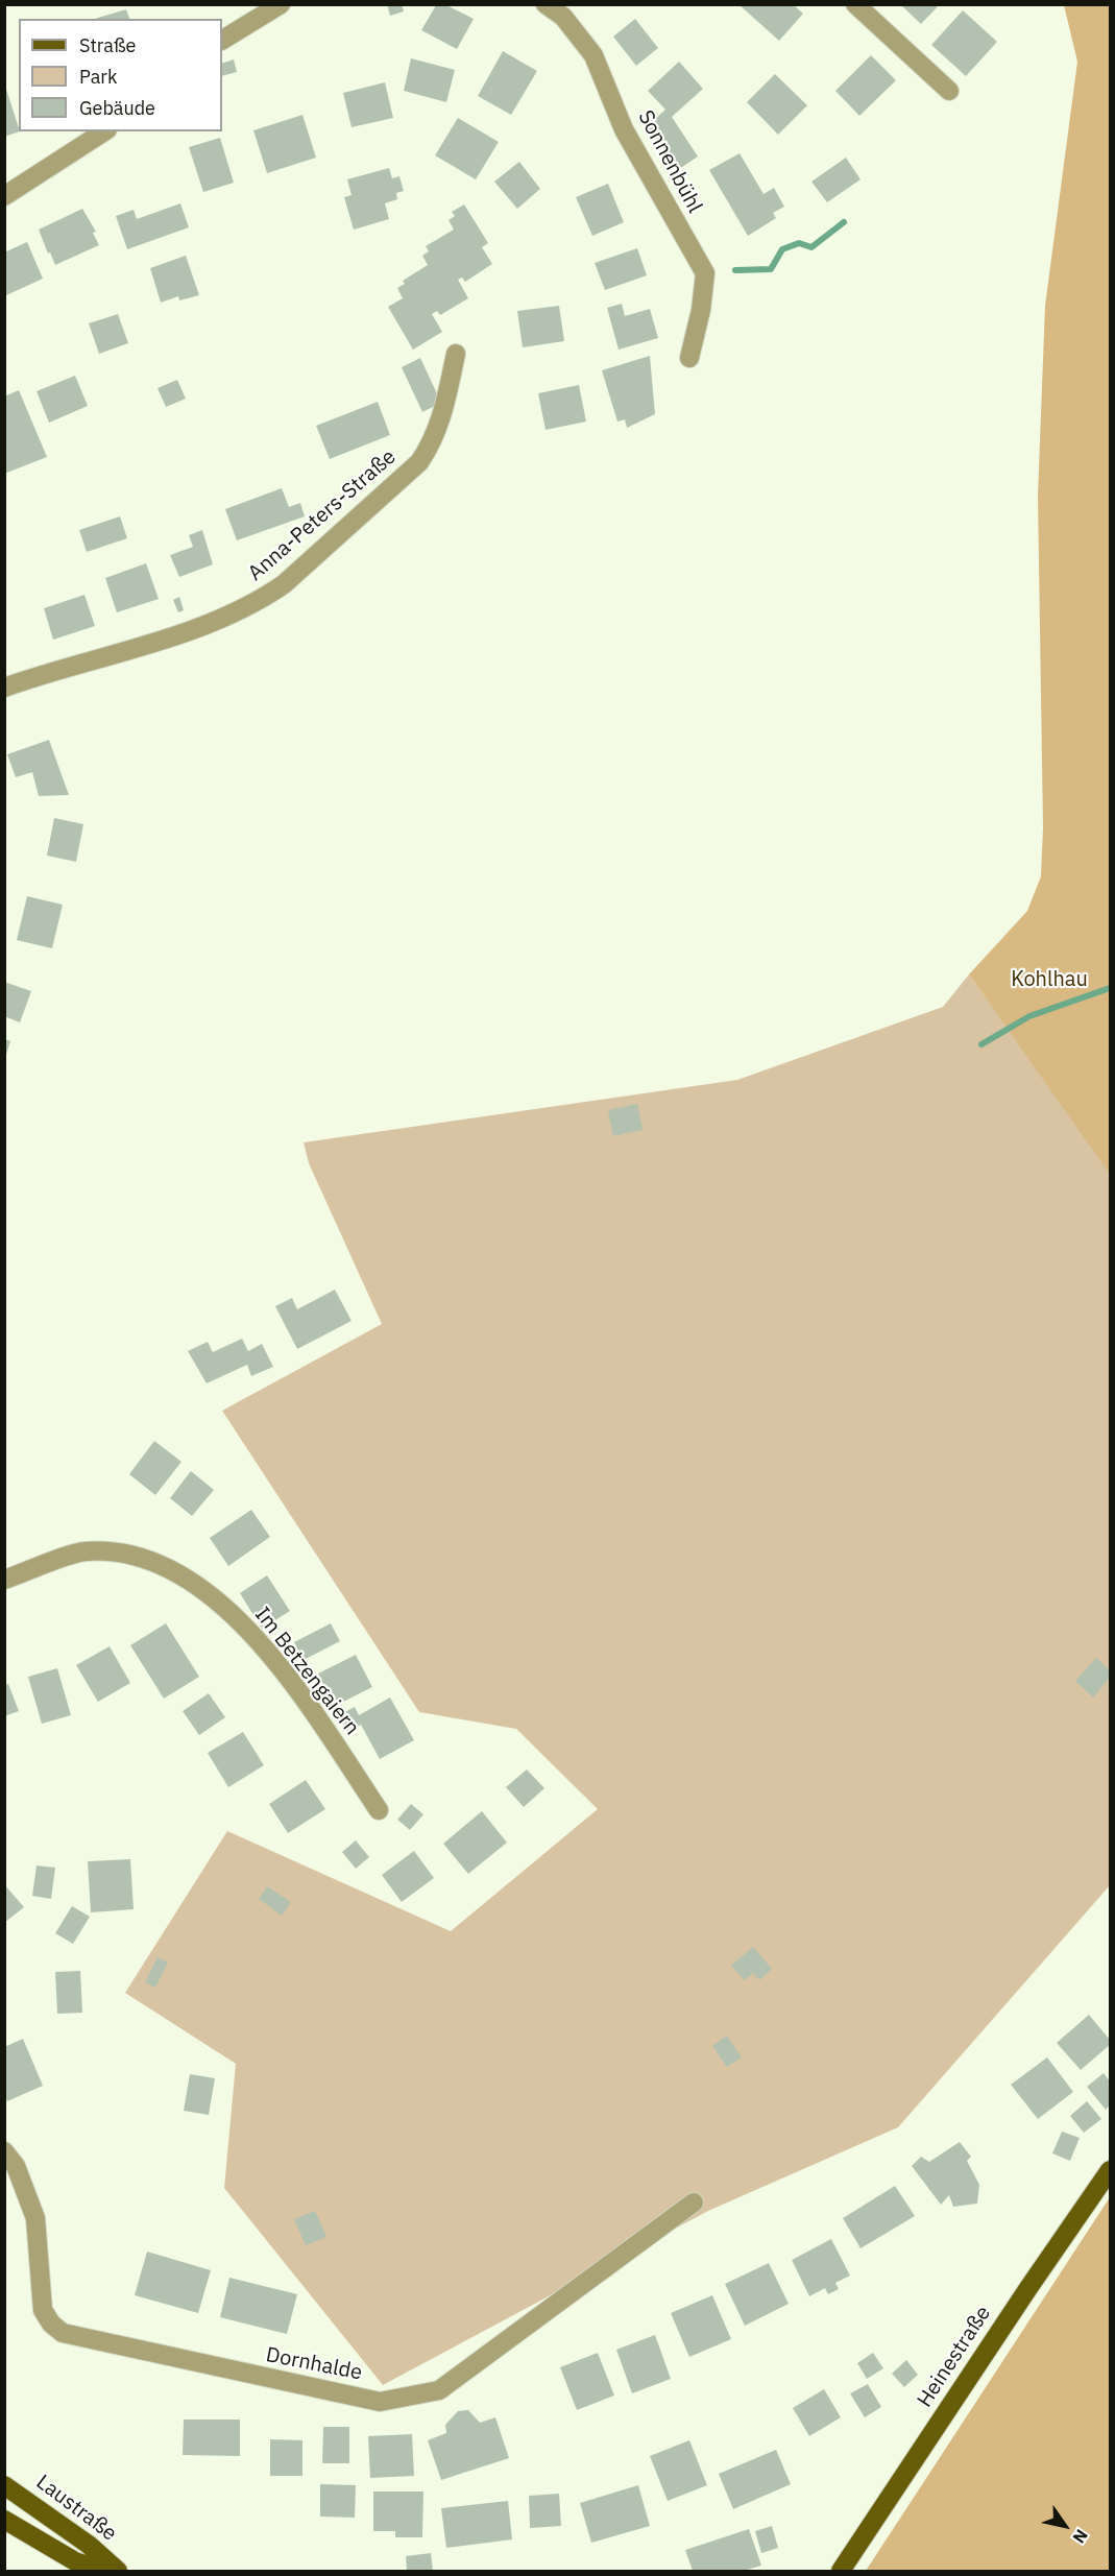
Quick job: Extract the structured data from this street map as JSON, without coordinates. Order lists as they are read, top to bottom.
{
  "streets": {
    "main road": ["Heinestraße", "Laustraße"],
    "street": [
      "Sonnenbühl",
      "Anna-Peters-Straße",
      "Im Betzengaiern",
      "Dornhalde"
    ]
  },
  "parks": ["Kohlhau"],
  "legend": ["Straße", "Park", "Gebäude"],
  "north": "bottom right"
}
